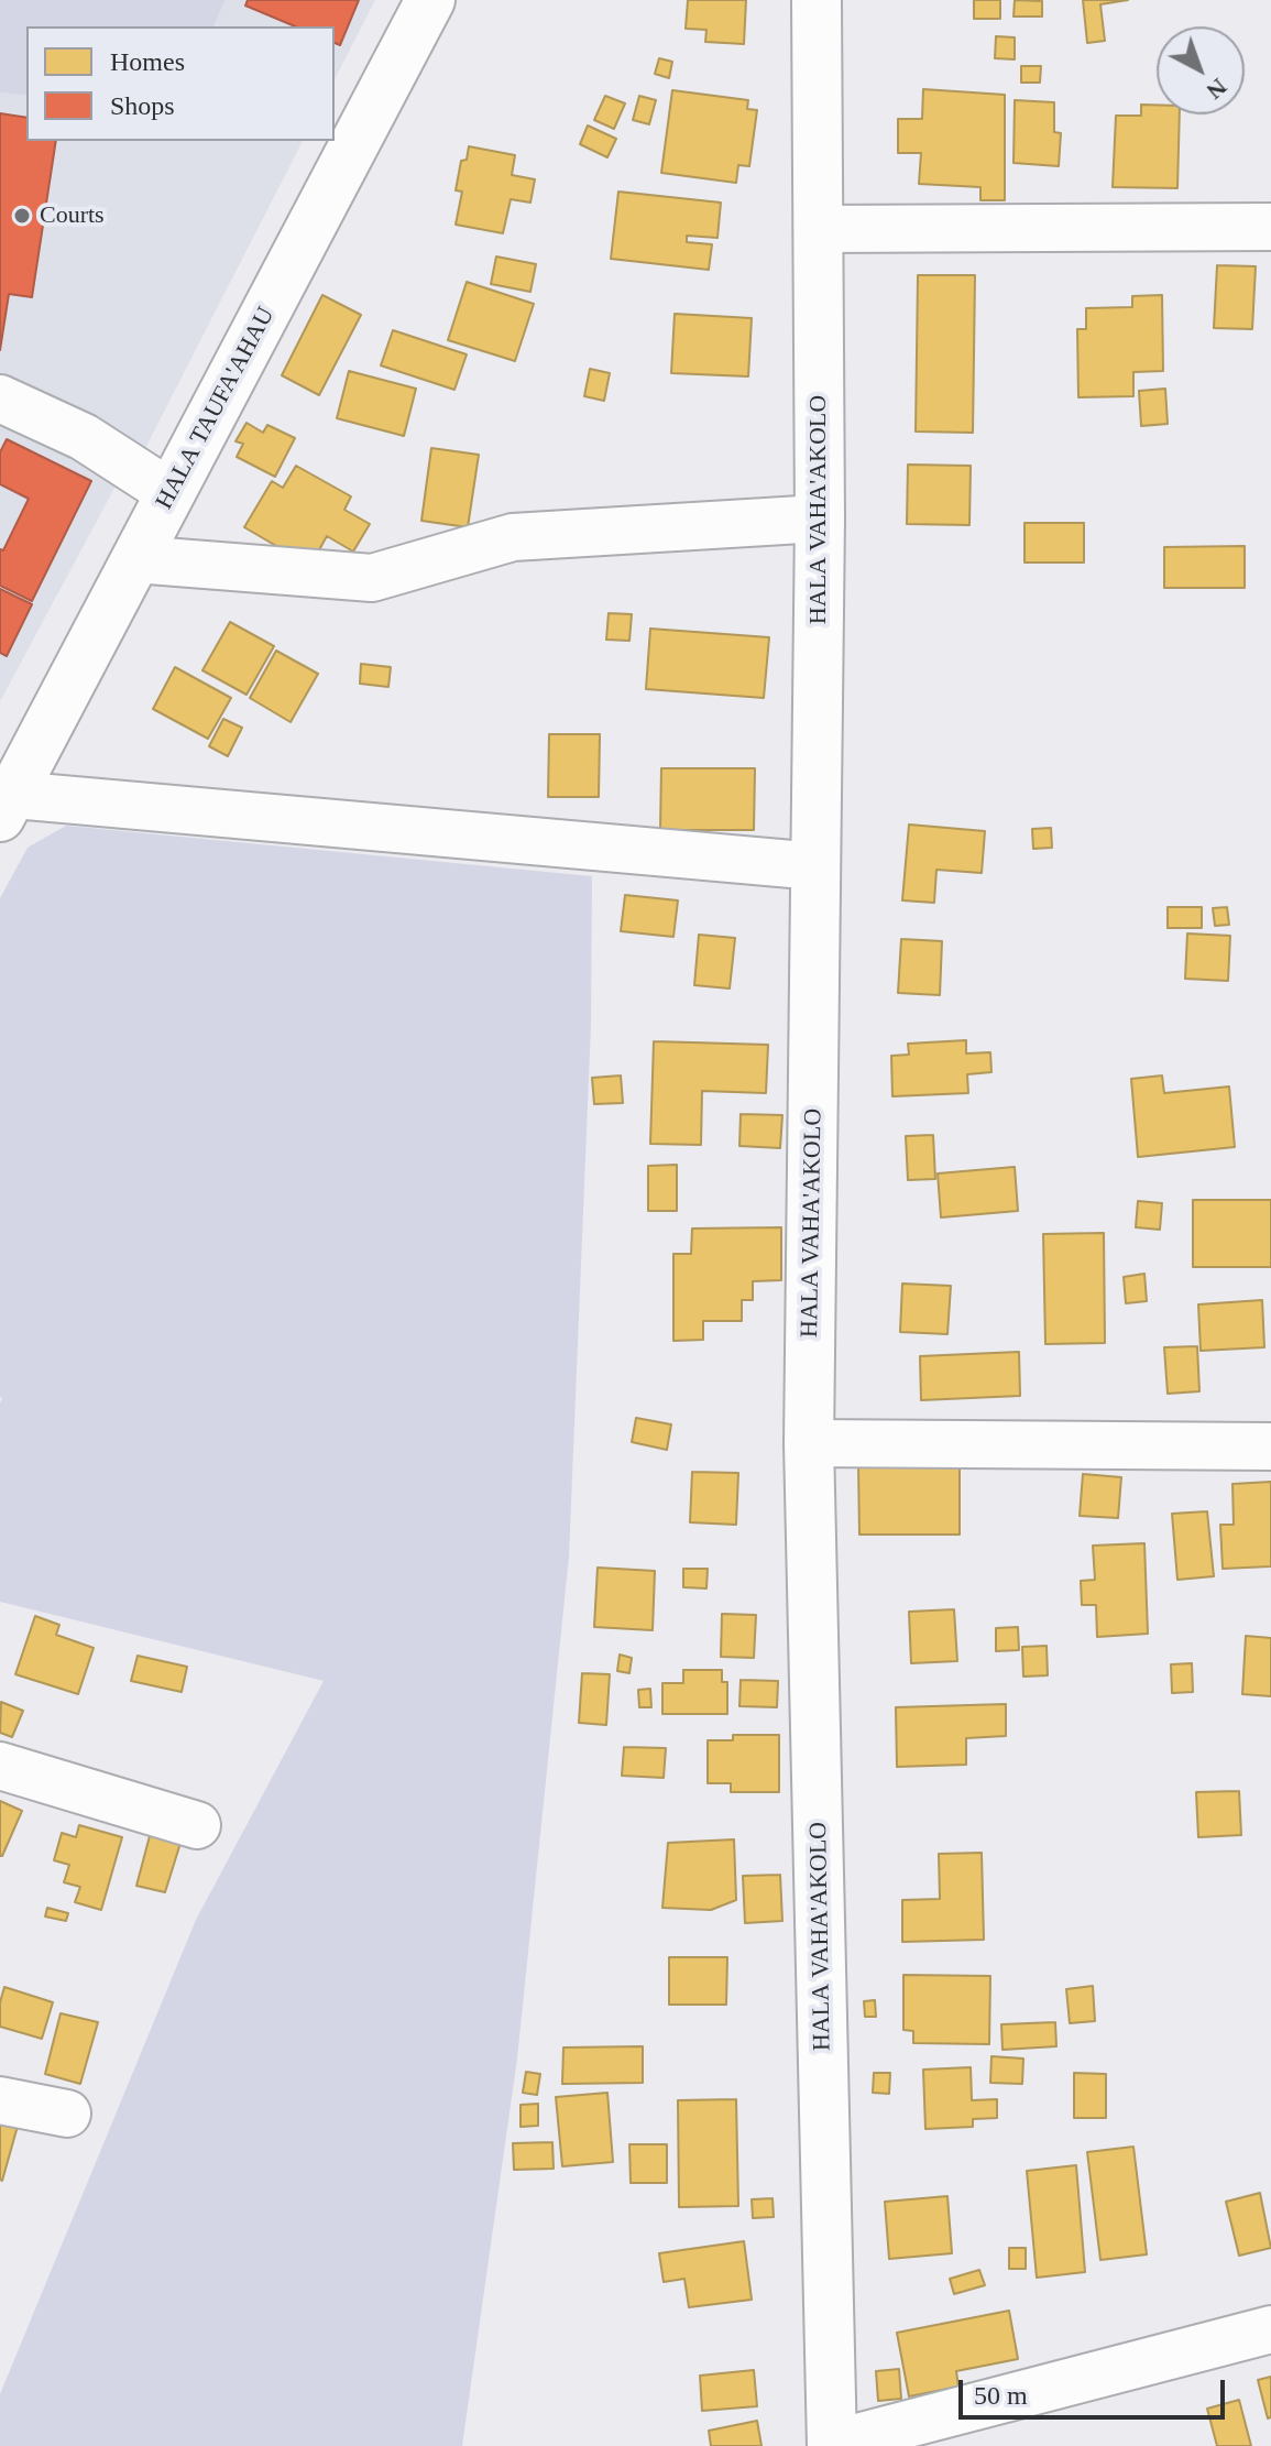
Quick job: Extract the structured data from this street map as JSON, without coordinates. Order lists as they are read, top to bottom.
{
  "streets": {
    "main road": ["HALA TAUFA'AHAU", "HALA VAHA'AKOLO"]
  },
  "places": ["Courts"],
  "legend": ["Homes", "Shops"],
  "scale_bar": "50 m",
  "north": "bottom right"
}
